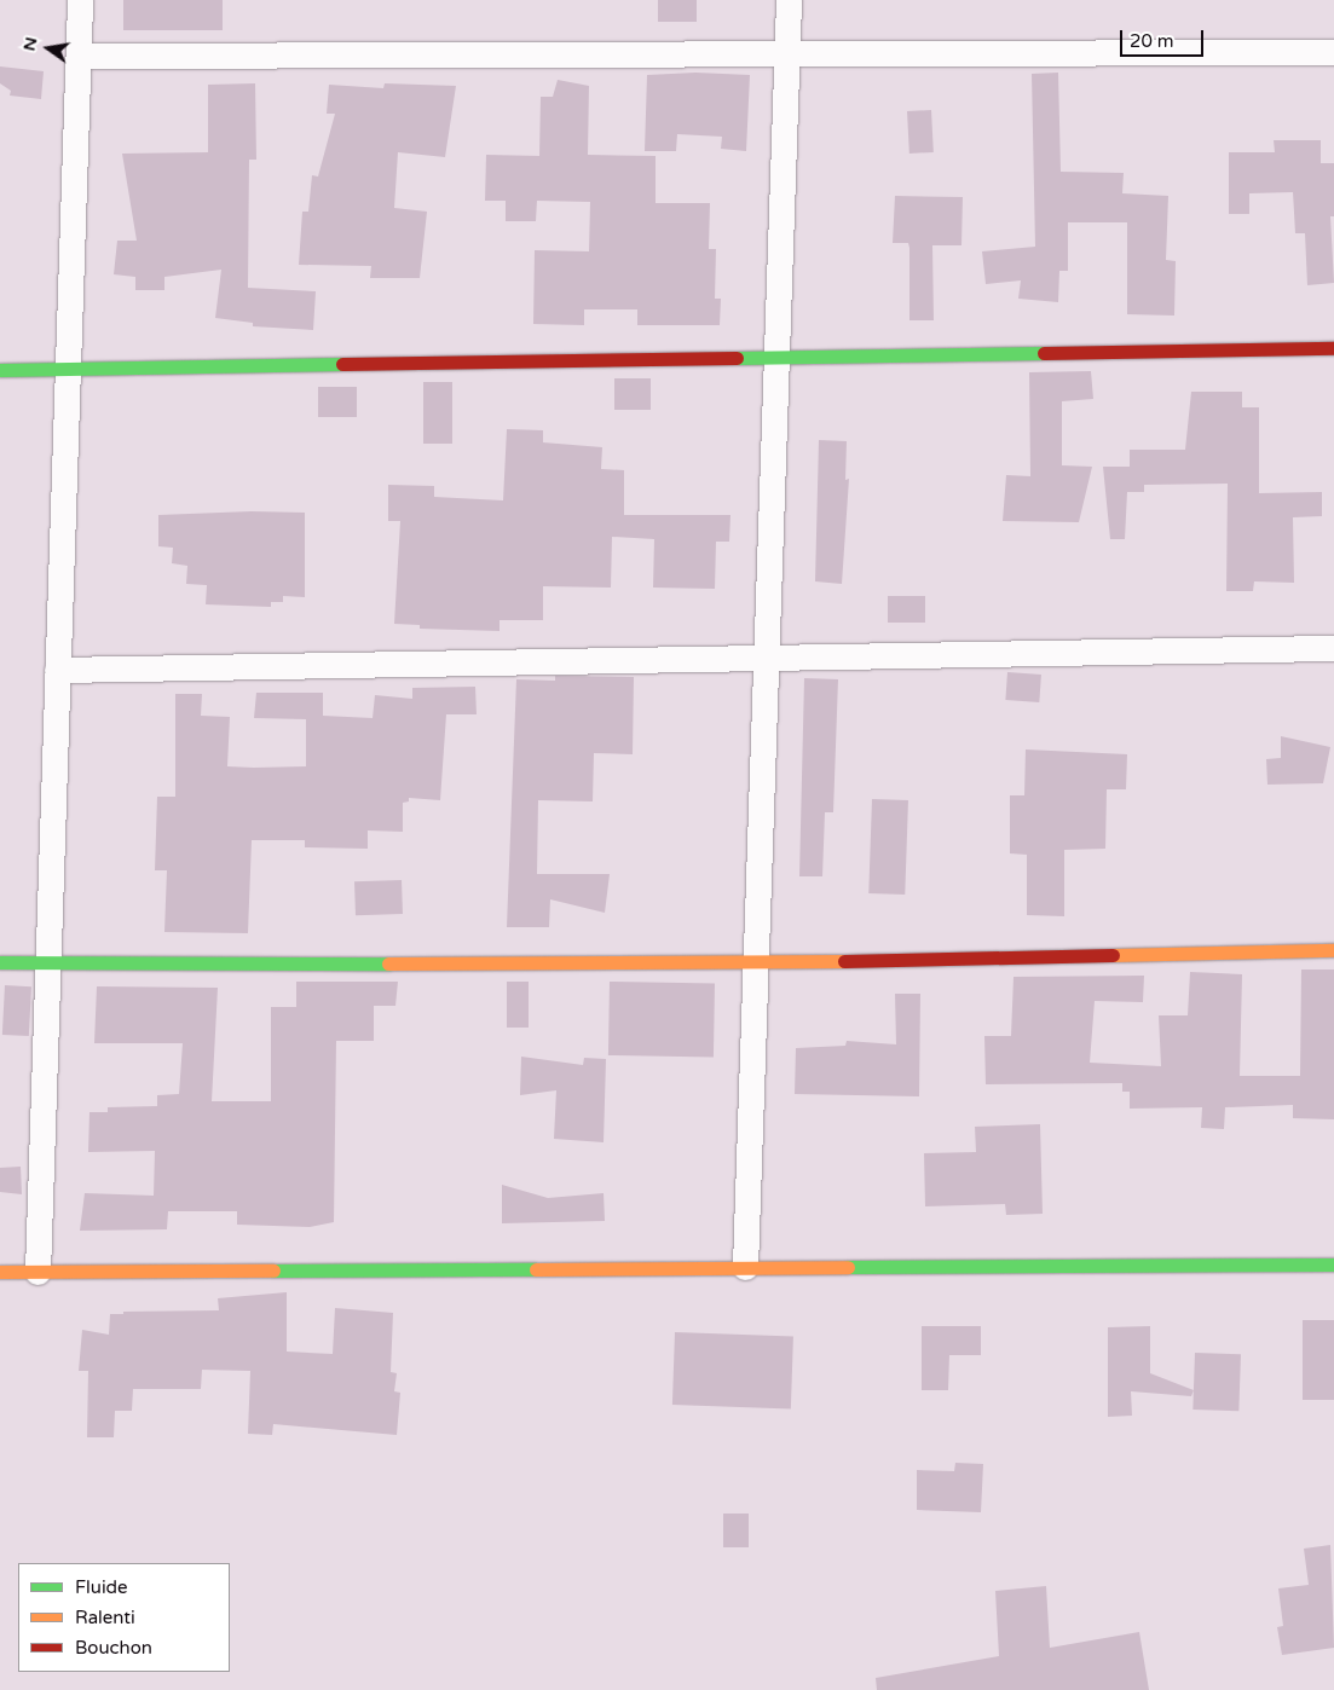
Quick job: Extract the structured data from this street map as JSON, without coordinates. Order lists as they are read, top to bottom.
{
  "legend": ["Fluide", "Ralenti", "Bouchon"],
  "scale_bar": "20 m",
  "north": "left"
}
